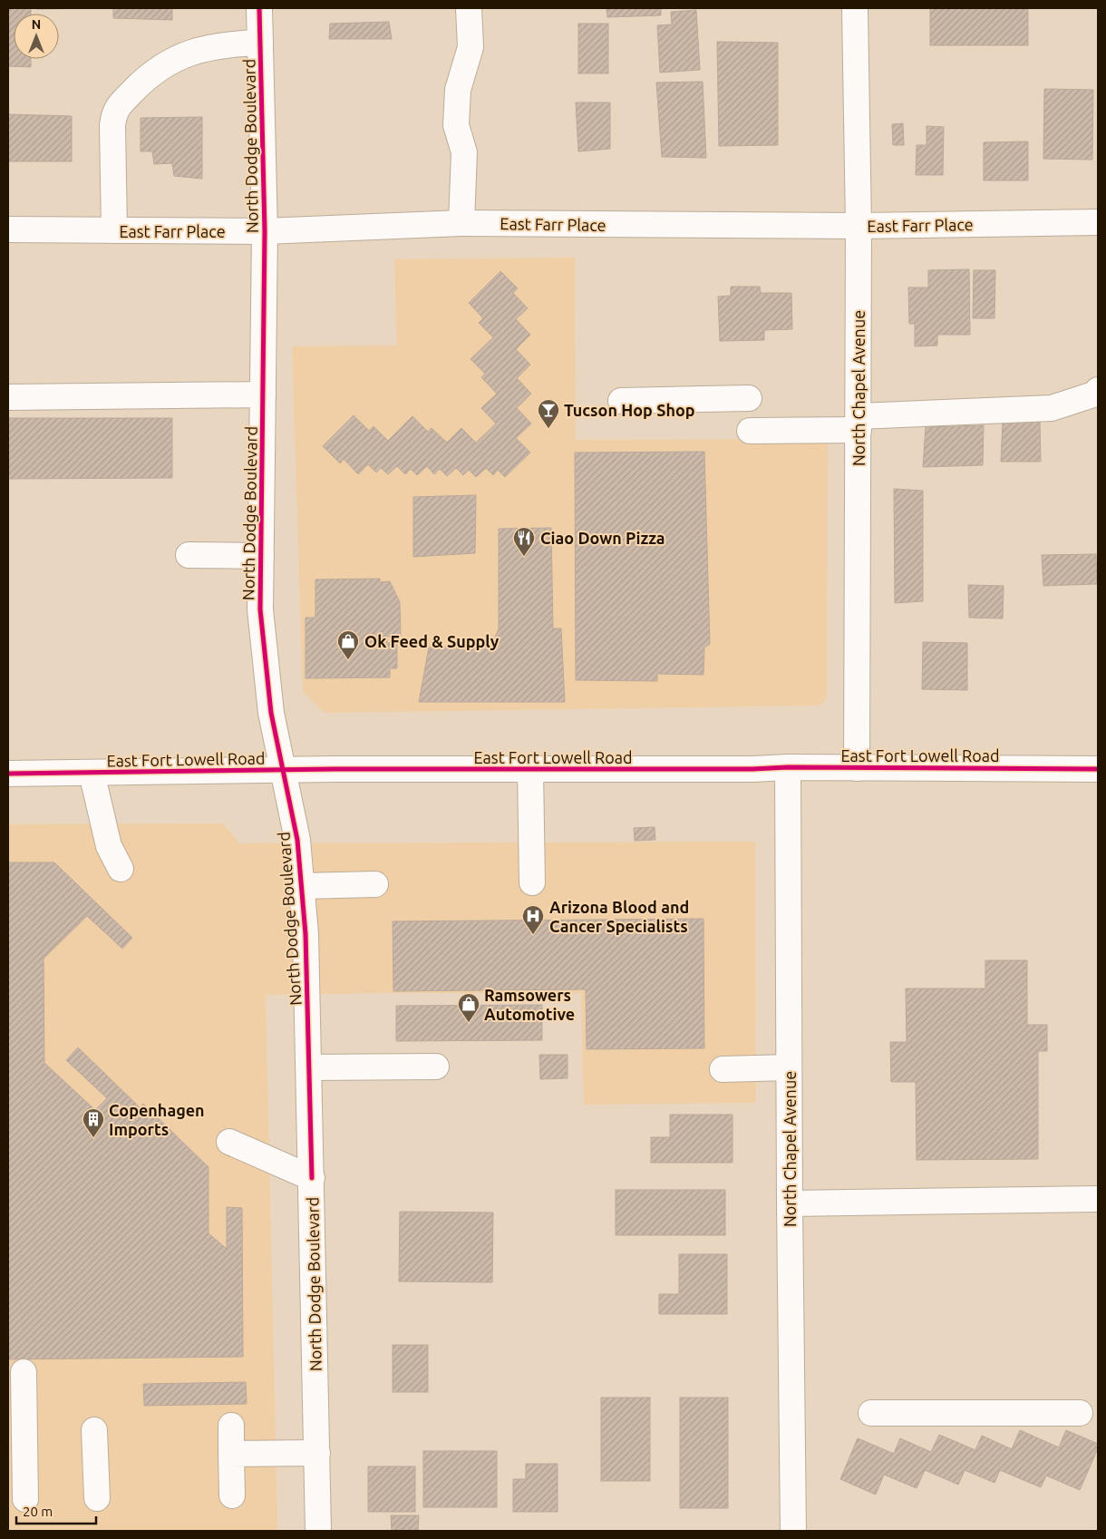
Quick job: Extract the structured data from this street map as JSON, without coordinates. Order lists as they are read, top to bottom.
{
  "streets": {
    "street": [
      "North Dodge Boulevard",
      "East Farr Place",
      "North Chapel Avenue",
      "East Fort Lowell Road"
    ]
  },
  "crossings": [
    ["North Dodge Boulevard", "East Farr Place"],
    ["North Dodge Boulevard", "East Fort Lowell Road"],
    ["East Farr Place", "North Chapel Avenue"],
    ["North Chapel Avenue", "East Fort Lowell Road"]
  ],
  "places": {
    "bar": ["Tucson Hop Shop"],
    "restaurant": ["Ciao Down Pizza"],
    "shop": ["Ok Feed & Supply", "Ramsowers Automotive"],
    "hospital": ["Arizona Blood and Cancer Specialists"],
    "building": ["Copenhagen Imports"]
  },
  "scale_bar": "20 m",
  "north": "top"
}
